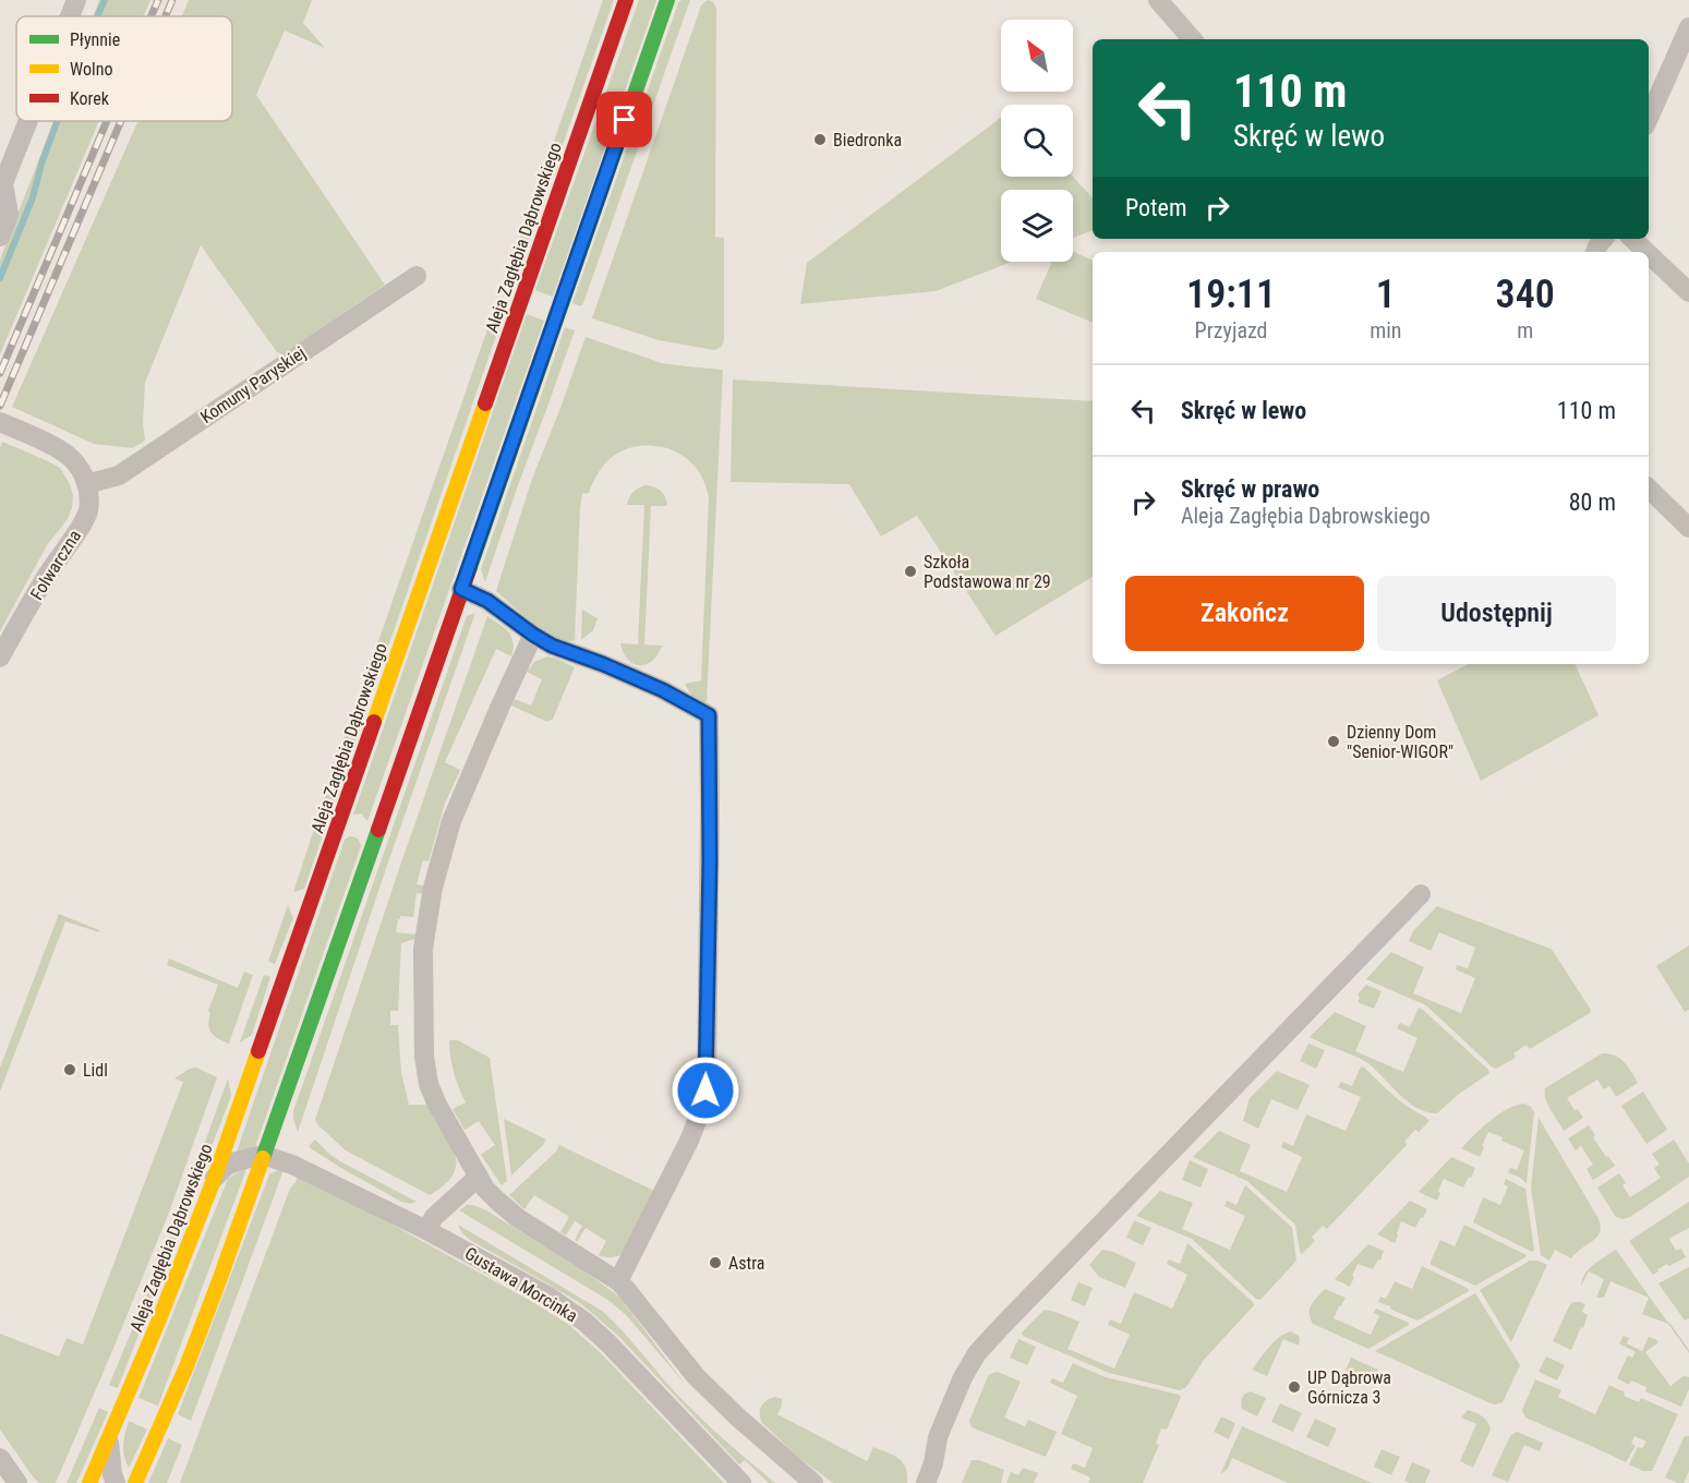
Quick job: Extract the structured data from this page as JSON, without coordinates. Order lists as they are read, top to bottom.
{
  "streets": {
    "street": [
      "Aleja Zagłębia Dąbrowskiego",
      "Komuny Paryskiej",
      "Folwarczna",
      "Gustawa Morcinka"
    ]
  },
  "crossings": [
    ["Komuny Paryskiej", "Folwarczna"]
  ],
  "places": [
    "Biedronka",
    "Szkoła Podstawowa nr 29",
    "Dzienny Dom \"Senior-WIGOR\"",
    "Lidl",
    "Astra",
    "UP Dąbrowa Górnicza 3"
  ],
  "legend": ["Płynnie", "Wolno", "Korek"],
  "north": "top left",
  "page": {
    "turn": ["110 m", "Skręć w lewo"],
    "then": "Potem",
    "eta": [
      "19:11",
      "Przyjazd",
      "1",
      "min",
      "340",
      "m"
    ],
    "list": [
      {
        "name": "Skręć w lewo",
        "value": "110 m"
      },
      {
        "name": "Skręć w prawo",
        "note": "Aleja Zagłębia Dąbrowskiego",
        "value": "80 m"
      }
    ],
    "buttons": ["Zakończ", "Udostępnij"]
  }
}
